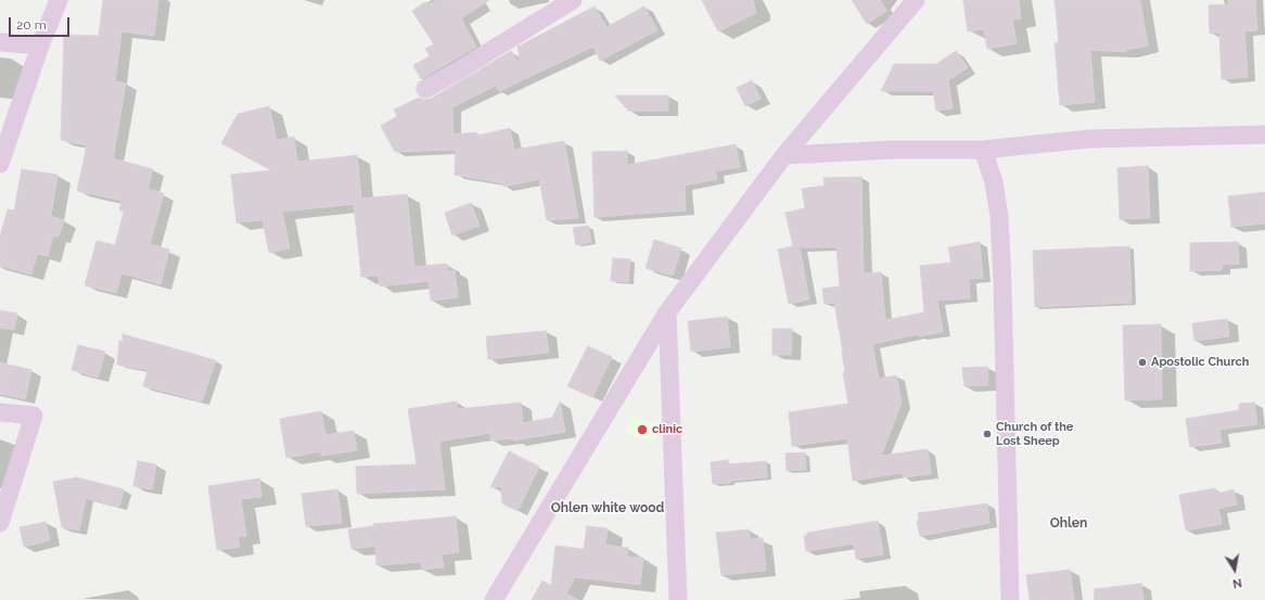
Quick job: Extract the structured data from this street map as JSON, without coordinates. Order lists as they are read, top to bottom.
{
  "districts": ["Ohlen white wood", "Ohlen"],
  "places": ["Apostolic Church", "clinic", "Church of the Lost Sheep"],
  "scale_bar": "20 m",
  "north": "bottom"
}
